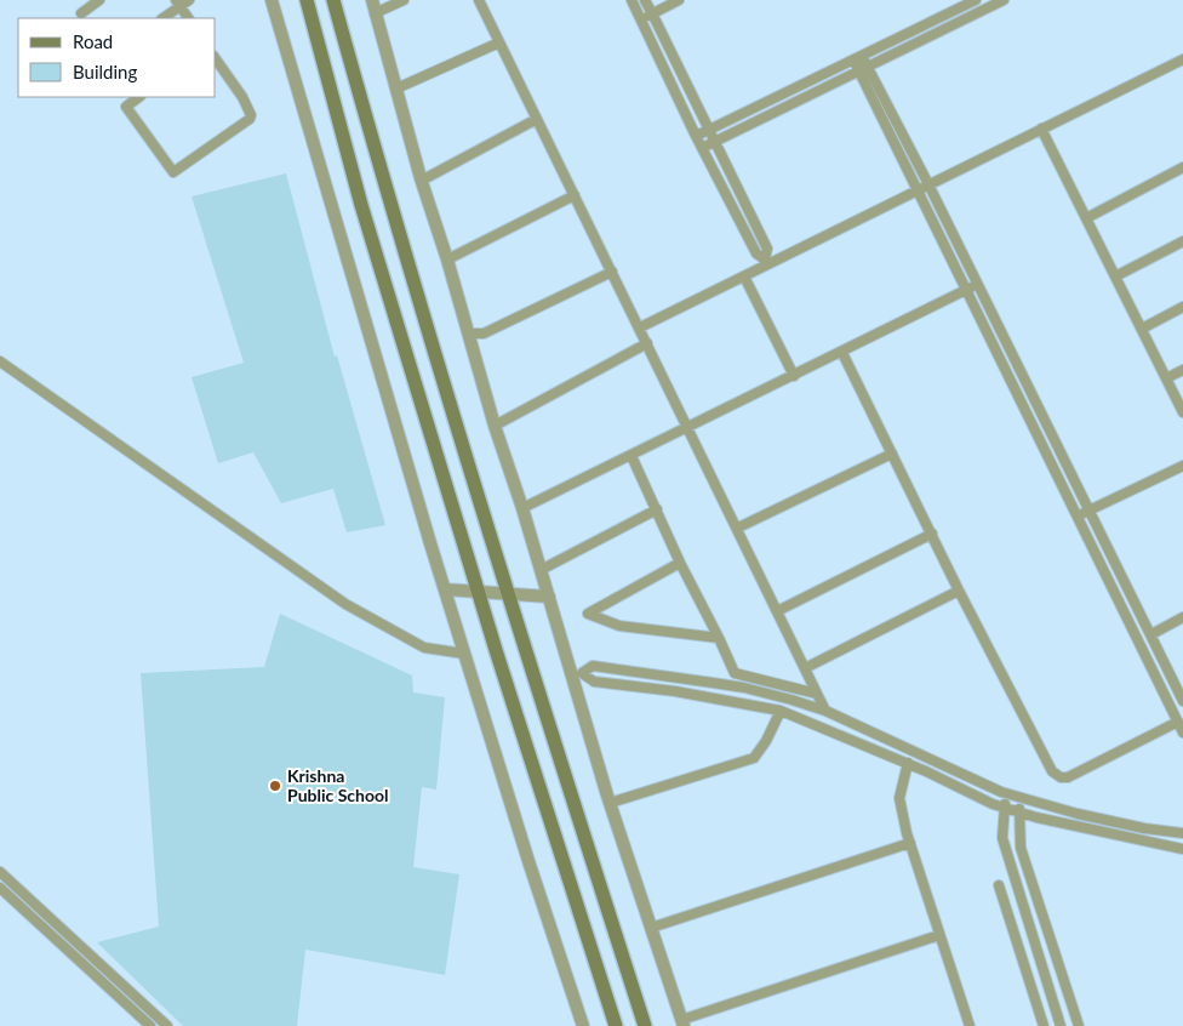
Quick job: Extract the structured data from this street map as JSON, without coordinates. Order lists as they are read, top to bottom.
{
  "places": ["Krishna Public School"],
  "legend": ["Road", "Building"]
}
